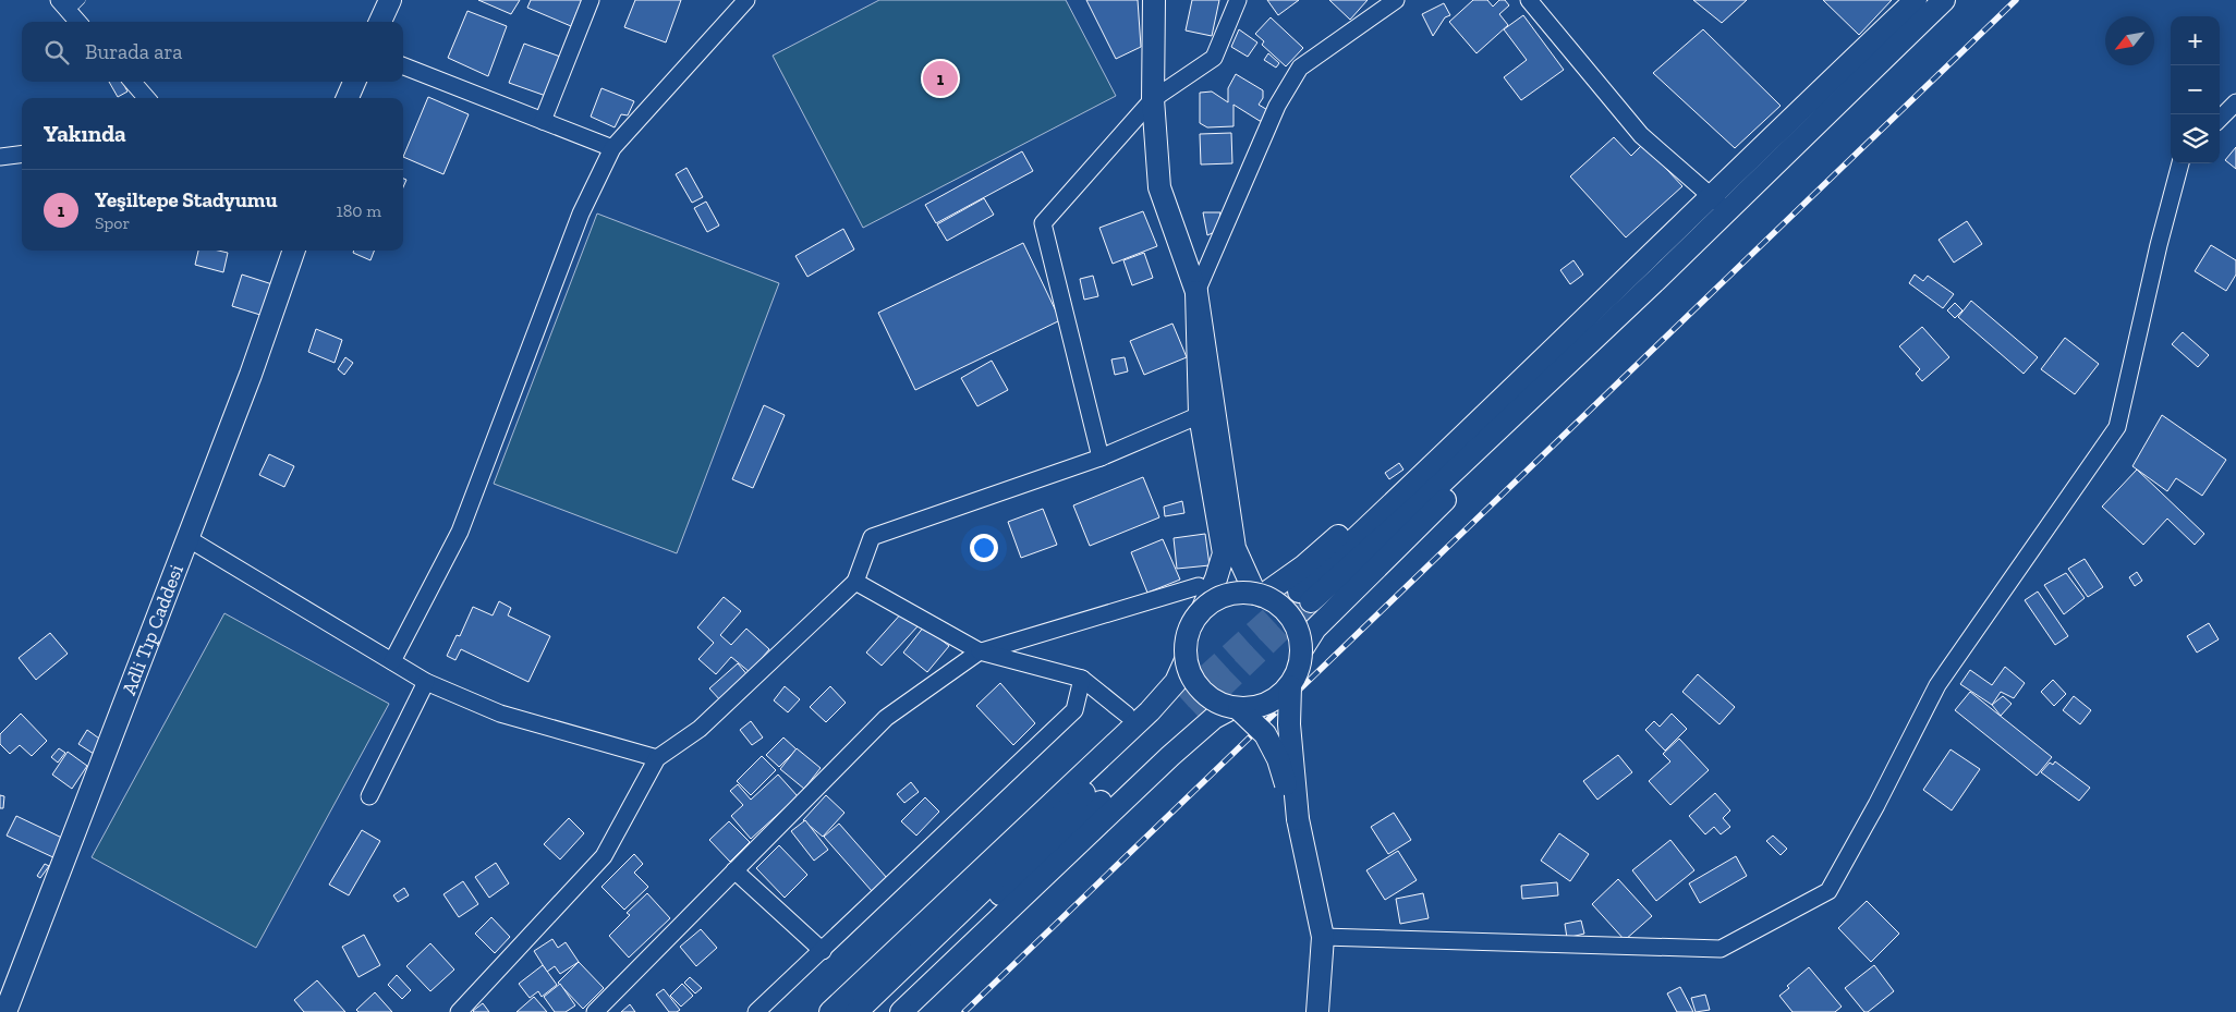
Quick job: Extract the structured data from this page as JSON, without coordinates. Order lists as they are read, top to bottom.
{
  "streets": {
    "main road": ["Adli Tıp Caddesi"]
  },
  "north": "bottom left",
  "page": {
    "map_buttons": ["+", "−"],
    "search": "Burada ara",
    "pins": "1",
    "heading": "Yakında",
    "list": [
      {
        "mark": "1",
        "name": "Yeşiltepe Stadyumu",
        "note": "Spor",
        "value": "180 m"
      }
    ]
  }
}
